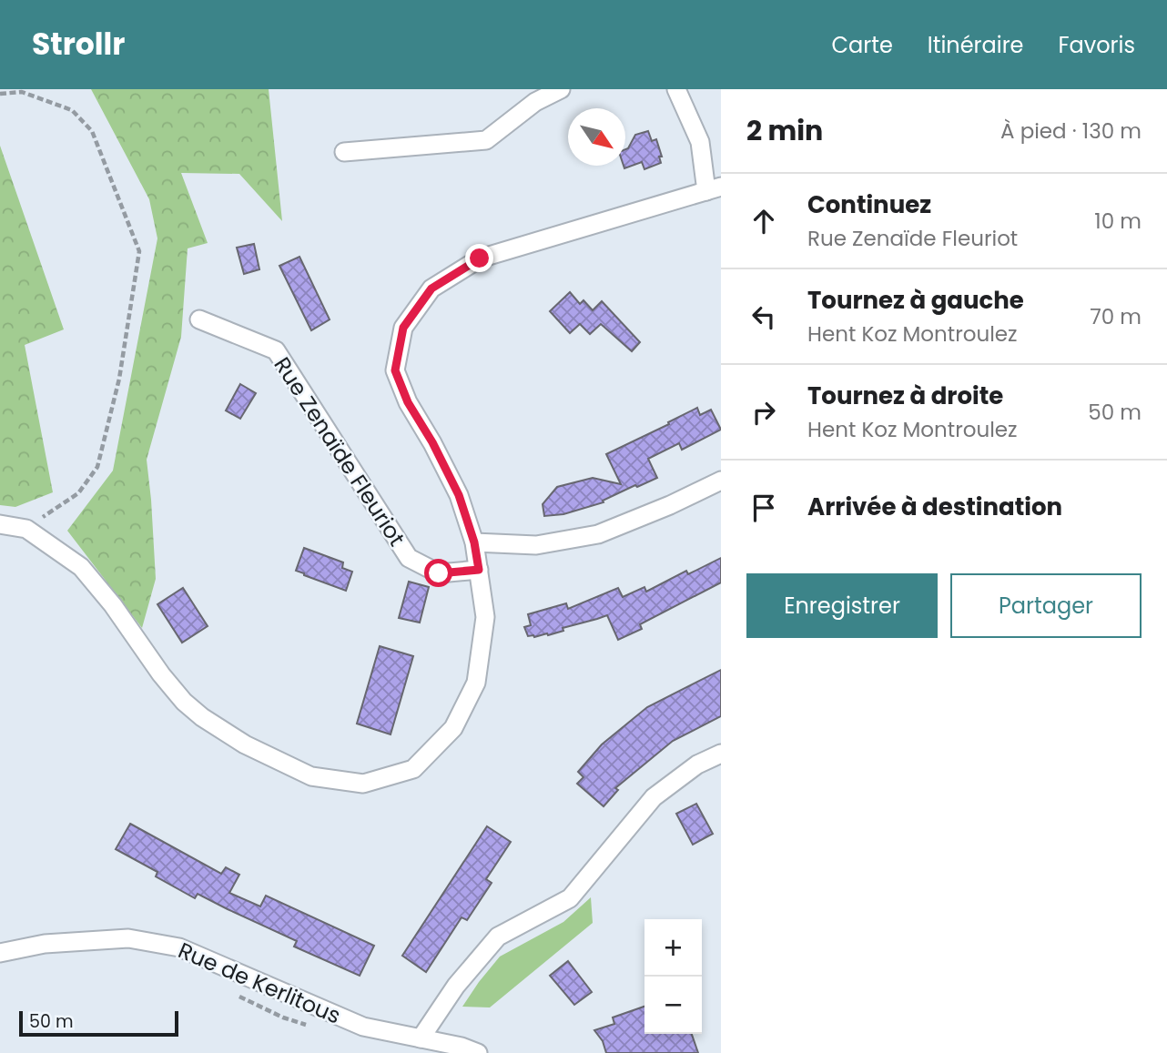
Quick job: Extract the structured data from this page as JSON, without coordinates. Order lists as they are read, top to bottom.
{
  "streets": {
    "street": ["Rue Zenaïde Fleuriot", "Rue de Kerlitous"]
  },
  "scale_bar": "50 m",
  "north": "bottom right",
  "page": {
    "header": "Strollr",
    "nav": ["Carte", "Itinéraire", "Favoris"],
    "heading": ["2 min", "À pied · 130 m"],
    "list": [
      ["Continuez", "Rue Zenaïde Fleuriot", "10 m"],
      ["Tournez à gauche", "Hent Koz Montroulez", "70 m"],
      ["Tournez à droite", "Hent Koz Montroulez", "50 m"],
      "Arrivée à destination"
    ],
    "buttons": ["Enregistrer", "Partager"],
    "map_buttons": ["+", "−"],
    "scale": "50 m"
  }
}
